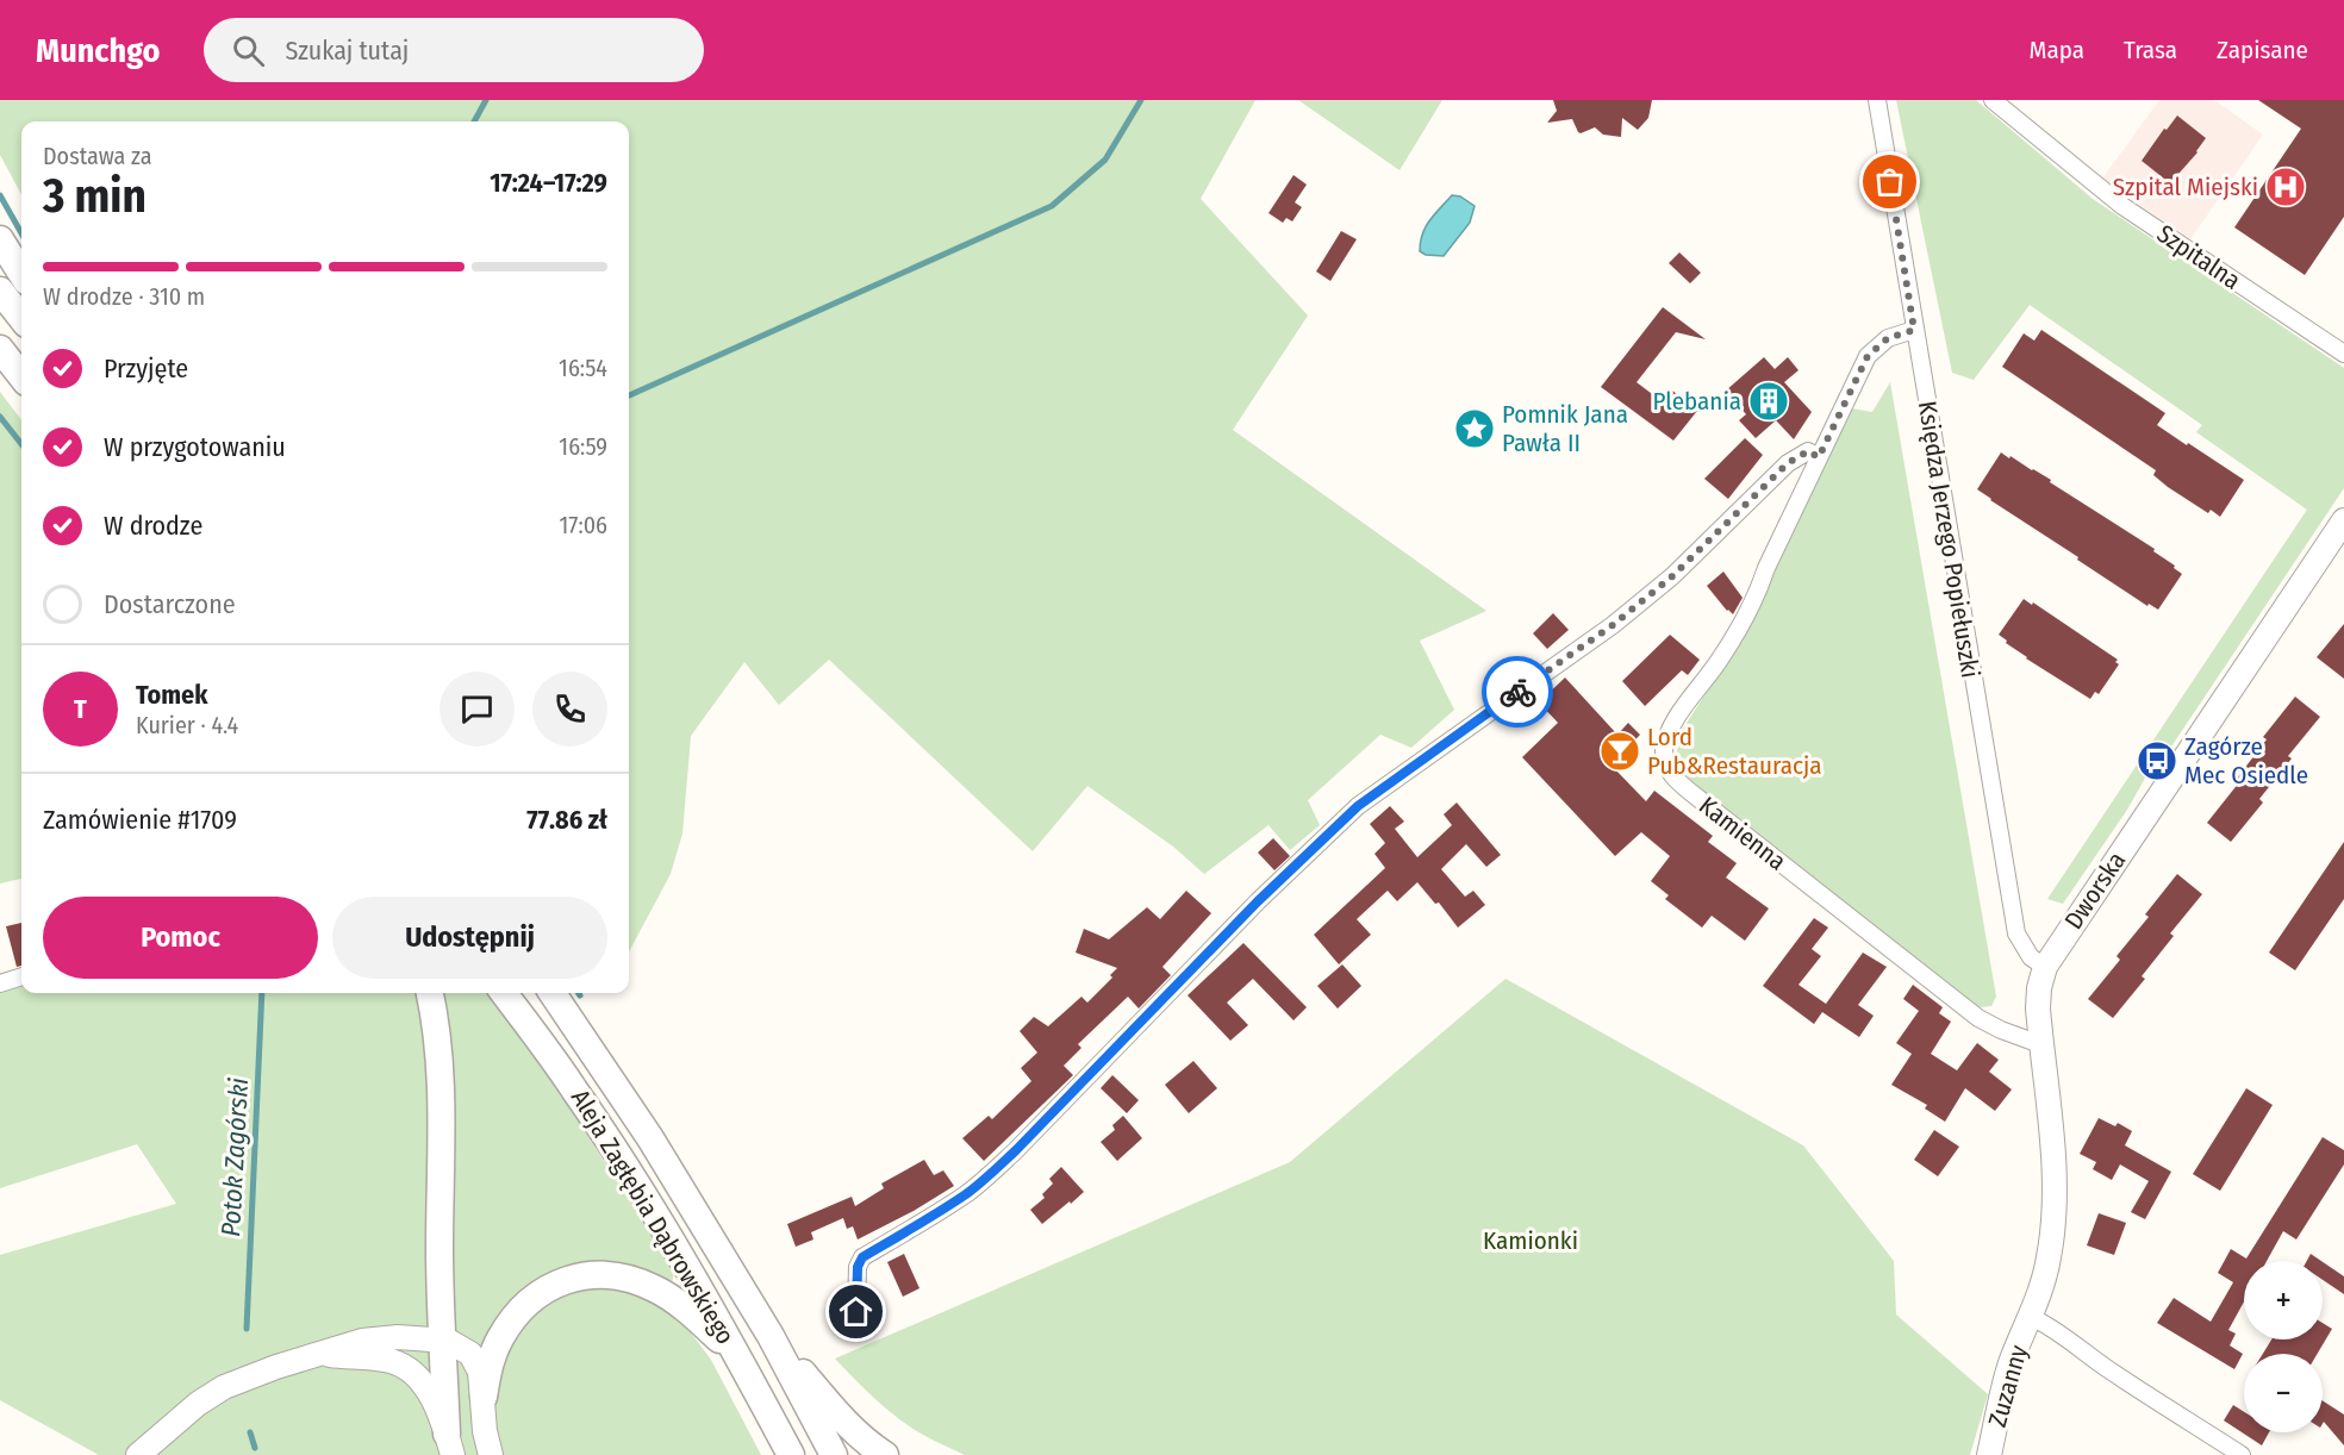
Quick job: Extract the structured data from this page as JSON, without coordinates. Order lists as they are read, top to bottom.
{
  "streets": {
    "main road": ["Aleja Zagłębia Dąbrowskiego"],
    "street": [
      "Szpitalna",
      "Księdza Jerzego Popiełuszki",
      "Kamienna",
      "Dworska",
      "Zuzanny"
    ]
  },
  "crossings": [
    ["Księdza Jerzego Popiełuszki", "Kamienna"],
    ["Księdza Jerzego Popiełuszki", "Dworska"],
    ["Kamienna", "Dworska"],
    ["Dworska", "Zuzanny"]
  ],
  "water": ["Potok Zagórski"],
  "parks": ["Kamionki"],
  "places": {
    "hospital": ["Szpital Miejski"],
    "building": ["Plebania"],
    "place": ["Pomnik Jana Pawła II"],
    "bar": ["Lord Pub&Restauracja"],
    "bus stop": ["Zagórze Mec Osiedle"]
  },
  "page": {
    "header": "Munchgo",
    "search": "Szukaj tutaj",
    "nav": ["Mapa", "Trasa", "Zapisane"],
    "heading": ["3 min", "Dostawa za", "17:24–17:29"],
    "panel": [
      "Tomek",
      "Kurier · 4.4",
      "Zamówienie #1709",
      "77.86 zł"
    ],
    "bar": "W drodze · 310 m",
    "list": [
      ["Przyjęte", "16:54"],
      ["W przygotowaniu", "16:59"],
      ["W drodze", "17:06"],
      "Dostarczone"
    ],
    "round": "T",
    "buttons": ["Pomoc", "Udostępnij"],
    "map_buttons": ["+", "−"]
  }
}
